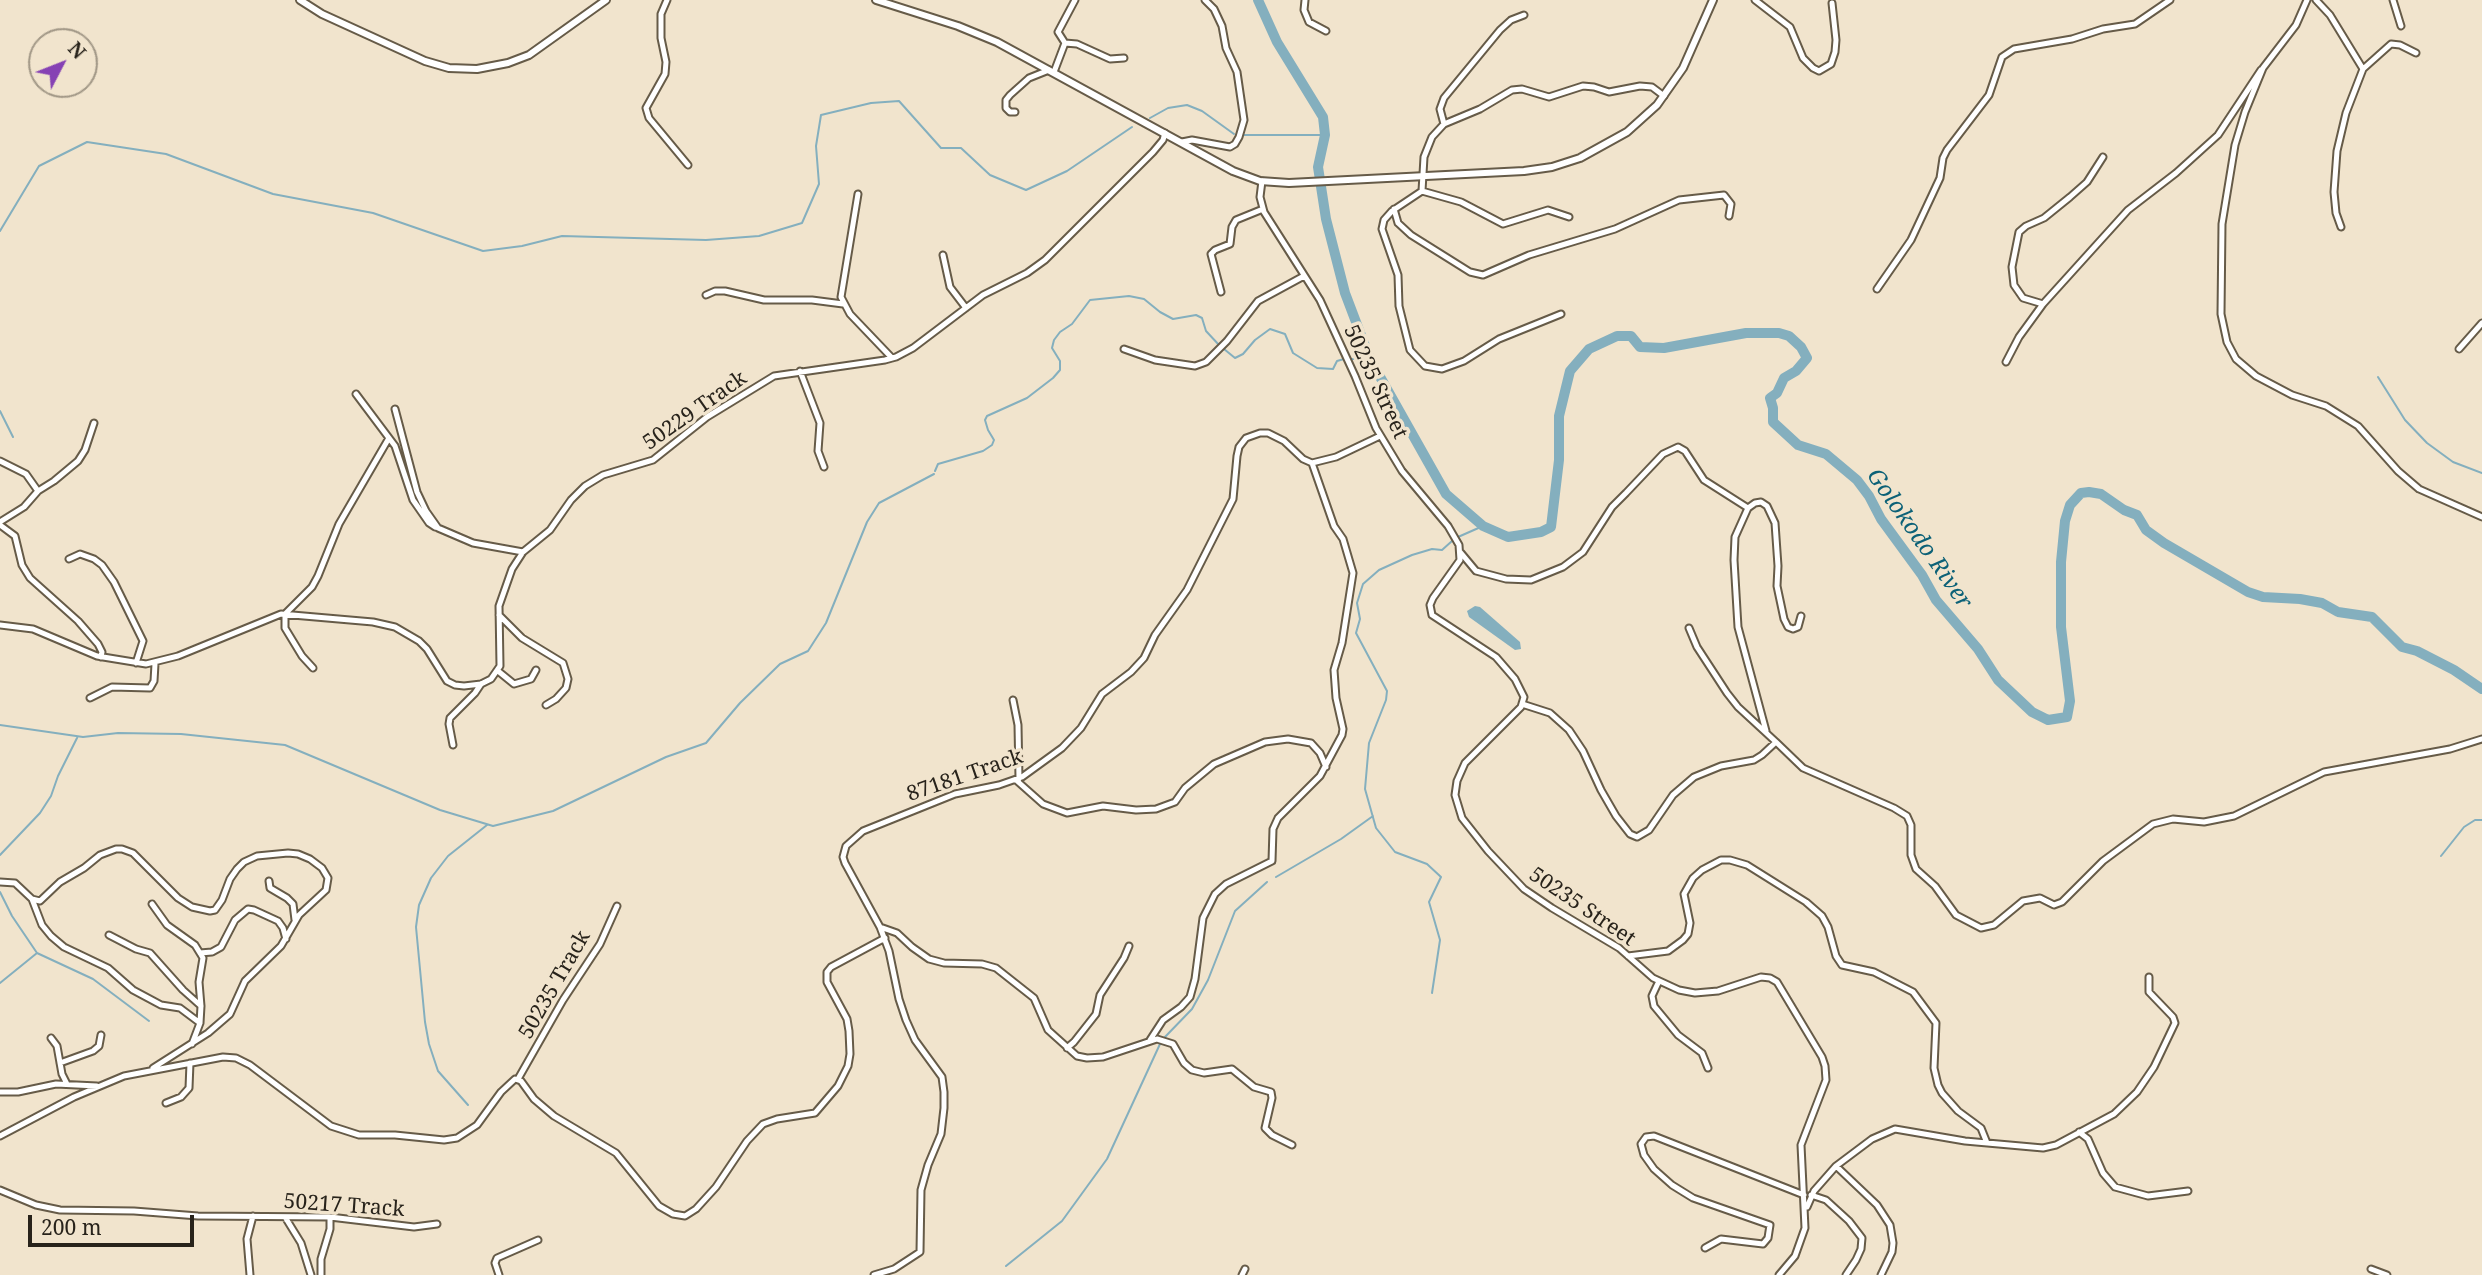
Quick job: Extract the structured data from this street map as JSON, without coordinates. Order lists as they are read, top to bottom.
{
  "streets": {
    "street": [
      "50235 Street",
      "50229 Track",
      "87181 Track",
      "50235 Track",
      "50217 Track"
    ]
  },
  "water": ["Golokodo River"],
  "scale_bar": "200 m",
  "north": "top right"
}
